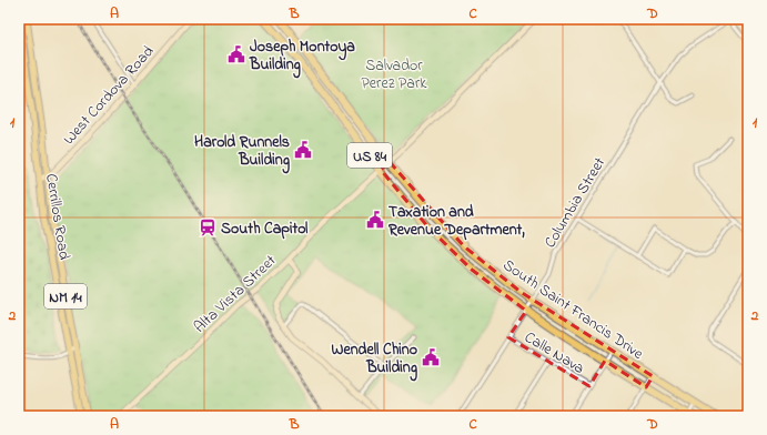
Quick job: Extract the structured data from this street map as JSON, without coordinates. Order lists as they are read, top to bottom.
{
  "streets": {
    "highway": ["US 84", "South Saint Francis Drive"],
    "main road": ["Cerrillos Road", "NM 14"],
    "street": [
      "West Cordova Road",
      "Columbia Street",
      "Alta Vista Street",
      "Calle Nava"
    ]
  },
  "crossings": [
    ["West Cordova Road", "Cerrillos Road"],
    ["Columbia Street", "South Saint Francis Drive"],
    ["Columbia Street", "Calle Nava"],
    ["Alta Vista Street", "South Saint Francis Drive"]
  ],
  "parks": ["Salvador Perez Park"],
  "places": {
    "public building": [
      "Joseph Montoya Building",
      "Harold Runnels Building",
      "Taxation and Revenue Department,",
      "Wendell Chino Building"
    ],
    "station": ["South Capitol"]
  },
  "grid": {
    "columns": [
      "A",
      "B",
      "C",
      "D"
    ],
    "rows": ["1", "2"]
  }
}
